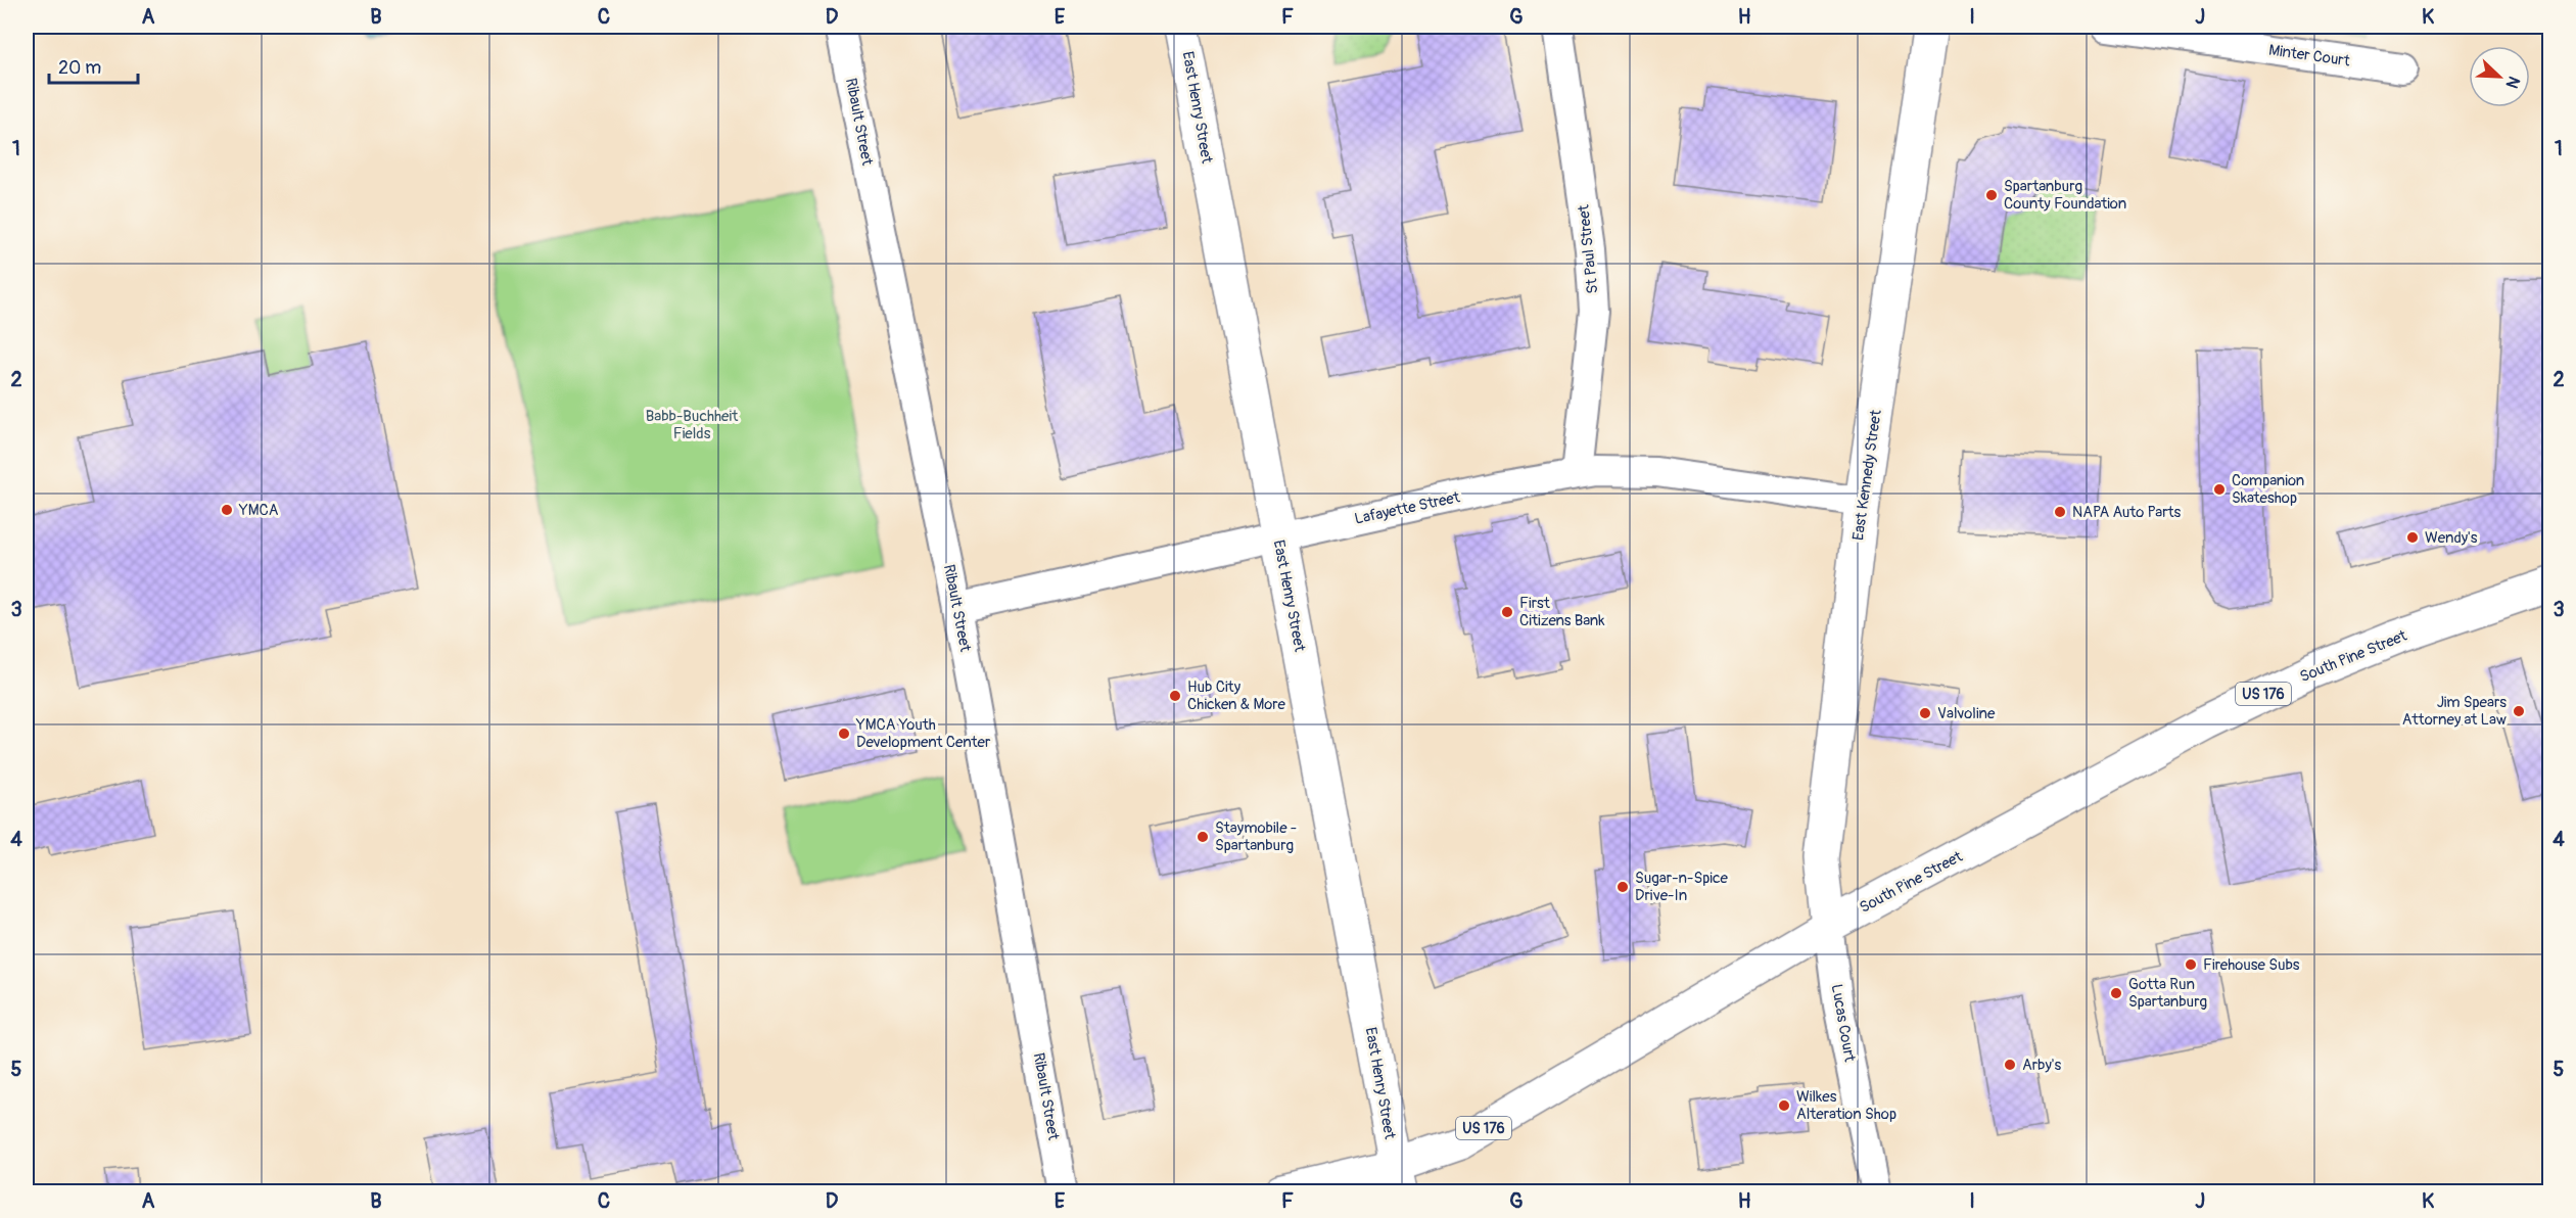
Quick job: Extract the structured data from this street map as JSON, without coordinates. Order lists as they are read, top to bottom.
{
  "streets": {
    "main road": [
      "East Henry Street",
      "East Kennedy Street",
      "South Pine Street",
      "US 176"
    ],
    "street": [
      "Minter Court",
      "Ribault Street",
      "St Paul Street",
      "Lafayette Street",
      "Lucas Court"
    ]
  },
  "crossings": [
    ["East Henry Street", "Lafayette Street"],
    ["East Henry Street", "South Pine Street"],
    ["Ribault Street", "Lafayette Street"],
    ["St Paul Street", "Lafayette Street"],
    ["East Kennedy Street", "Lafayette Street"],
    ["East Kennedy Street", "South Pine Street"],
    ["East Kennedy Street", "Lucas Court"],
    ["South Pine Street", "Lucas Court"]
  ],
  "parks": ["Babb-Buchheit Fields"],
  "places": [
    "Spartanburg County Foundation",
    "Companion Skateshop",
    "YMCA",
    "NAPA Auto Parts",
    "Wendy's",
    "First Citizens Bank",
    "Hub City Chicken & More",
    "Jim Spears Attorney at Law",
    "Valvoline",
    "YMCA Youth Development Center",
    "Staymobile - Spartanburg",
    "Sugar-n-Spice Drive-In",
    "Firehouse Subs",
    "Gotta Run Spartanburg",
    "Arby's",
    "Wilkes Alteration Shop"
  ],
  "scale_bar": "20 m",
  "north": "bottom right",
  "grid": {
    "columns": [
      "A",
      "B",
      "C",
      "D",
      "E",
      "F",
      "G",
      "H",
      "I",
      "J",
      "K"
    ],
    "rows": [
      "1",
      "2",
      "3",
      "4",
      "5"
    ]
  }
}
